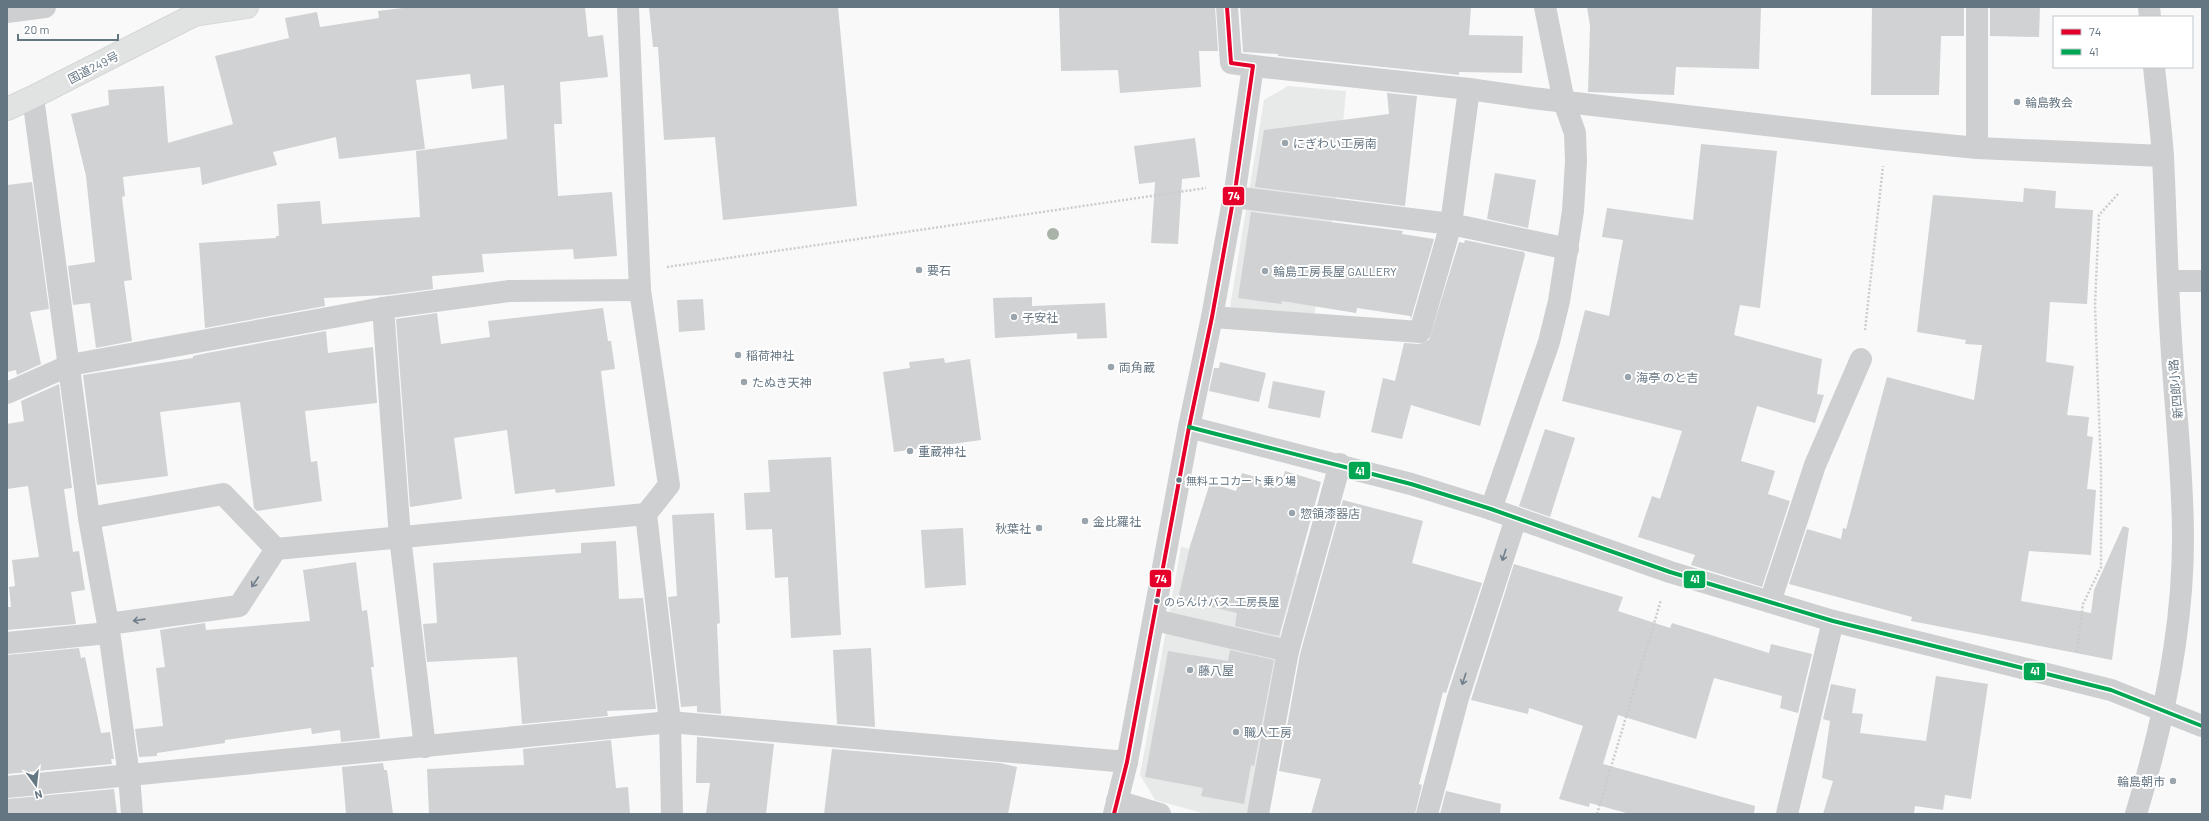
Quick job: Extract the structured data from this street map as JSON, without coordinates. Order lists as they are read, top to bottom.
{
  "streets": {
    "highway": ["国道249号"],
    "street": ["新四郎小路"]
  },
  "places": [
    "輪島教会",
    "にぎわい工房南",
    "要石",
    "輪島工房長屋 GALLERY",
    "子安社",
    "稲荷神社",
    "両角蔵",
    "海亭 のと吉",
    "たぬき天神",
    "重蔵神社",
    "無料エコカート乗り場",
    "惣領漆器店",
    "金比羅社",
    "秋葉社",
    "のらんけバス_工房長屋",
    "藤八屋",
    "職人工房",
    "輪島朝市"
  ],
  "lines": ["transit line 74", "transit line 41"],
  "legend": ["74", "41"],
  "scale_bar": "20 m",
  "north": "bottom"
}
